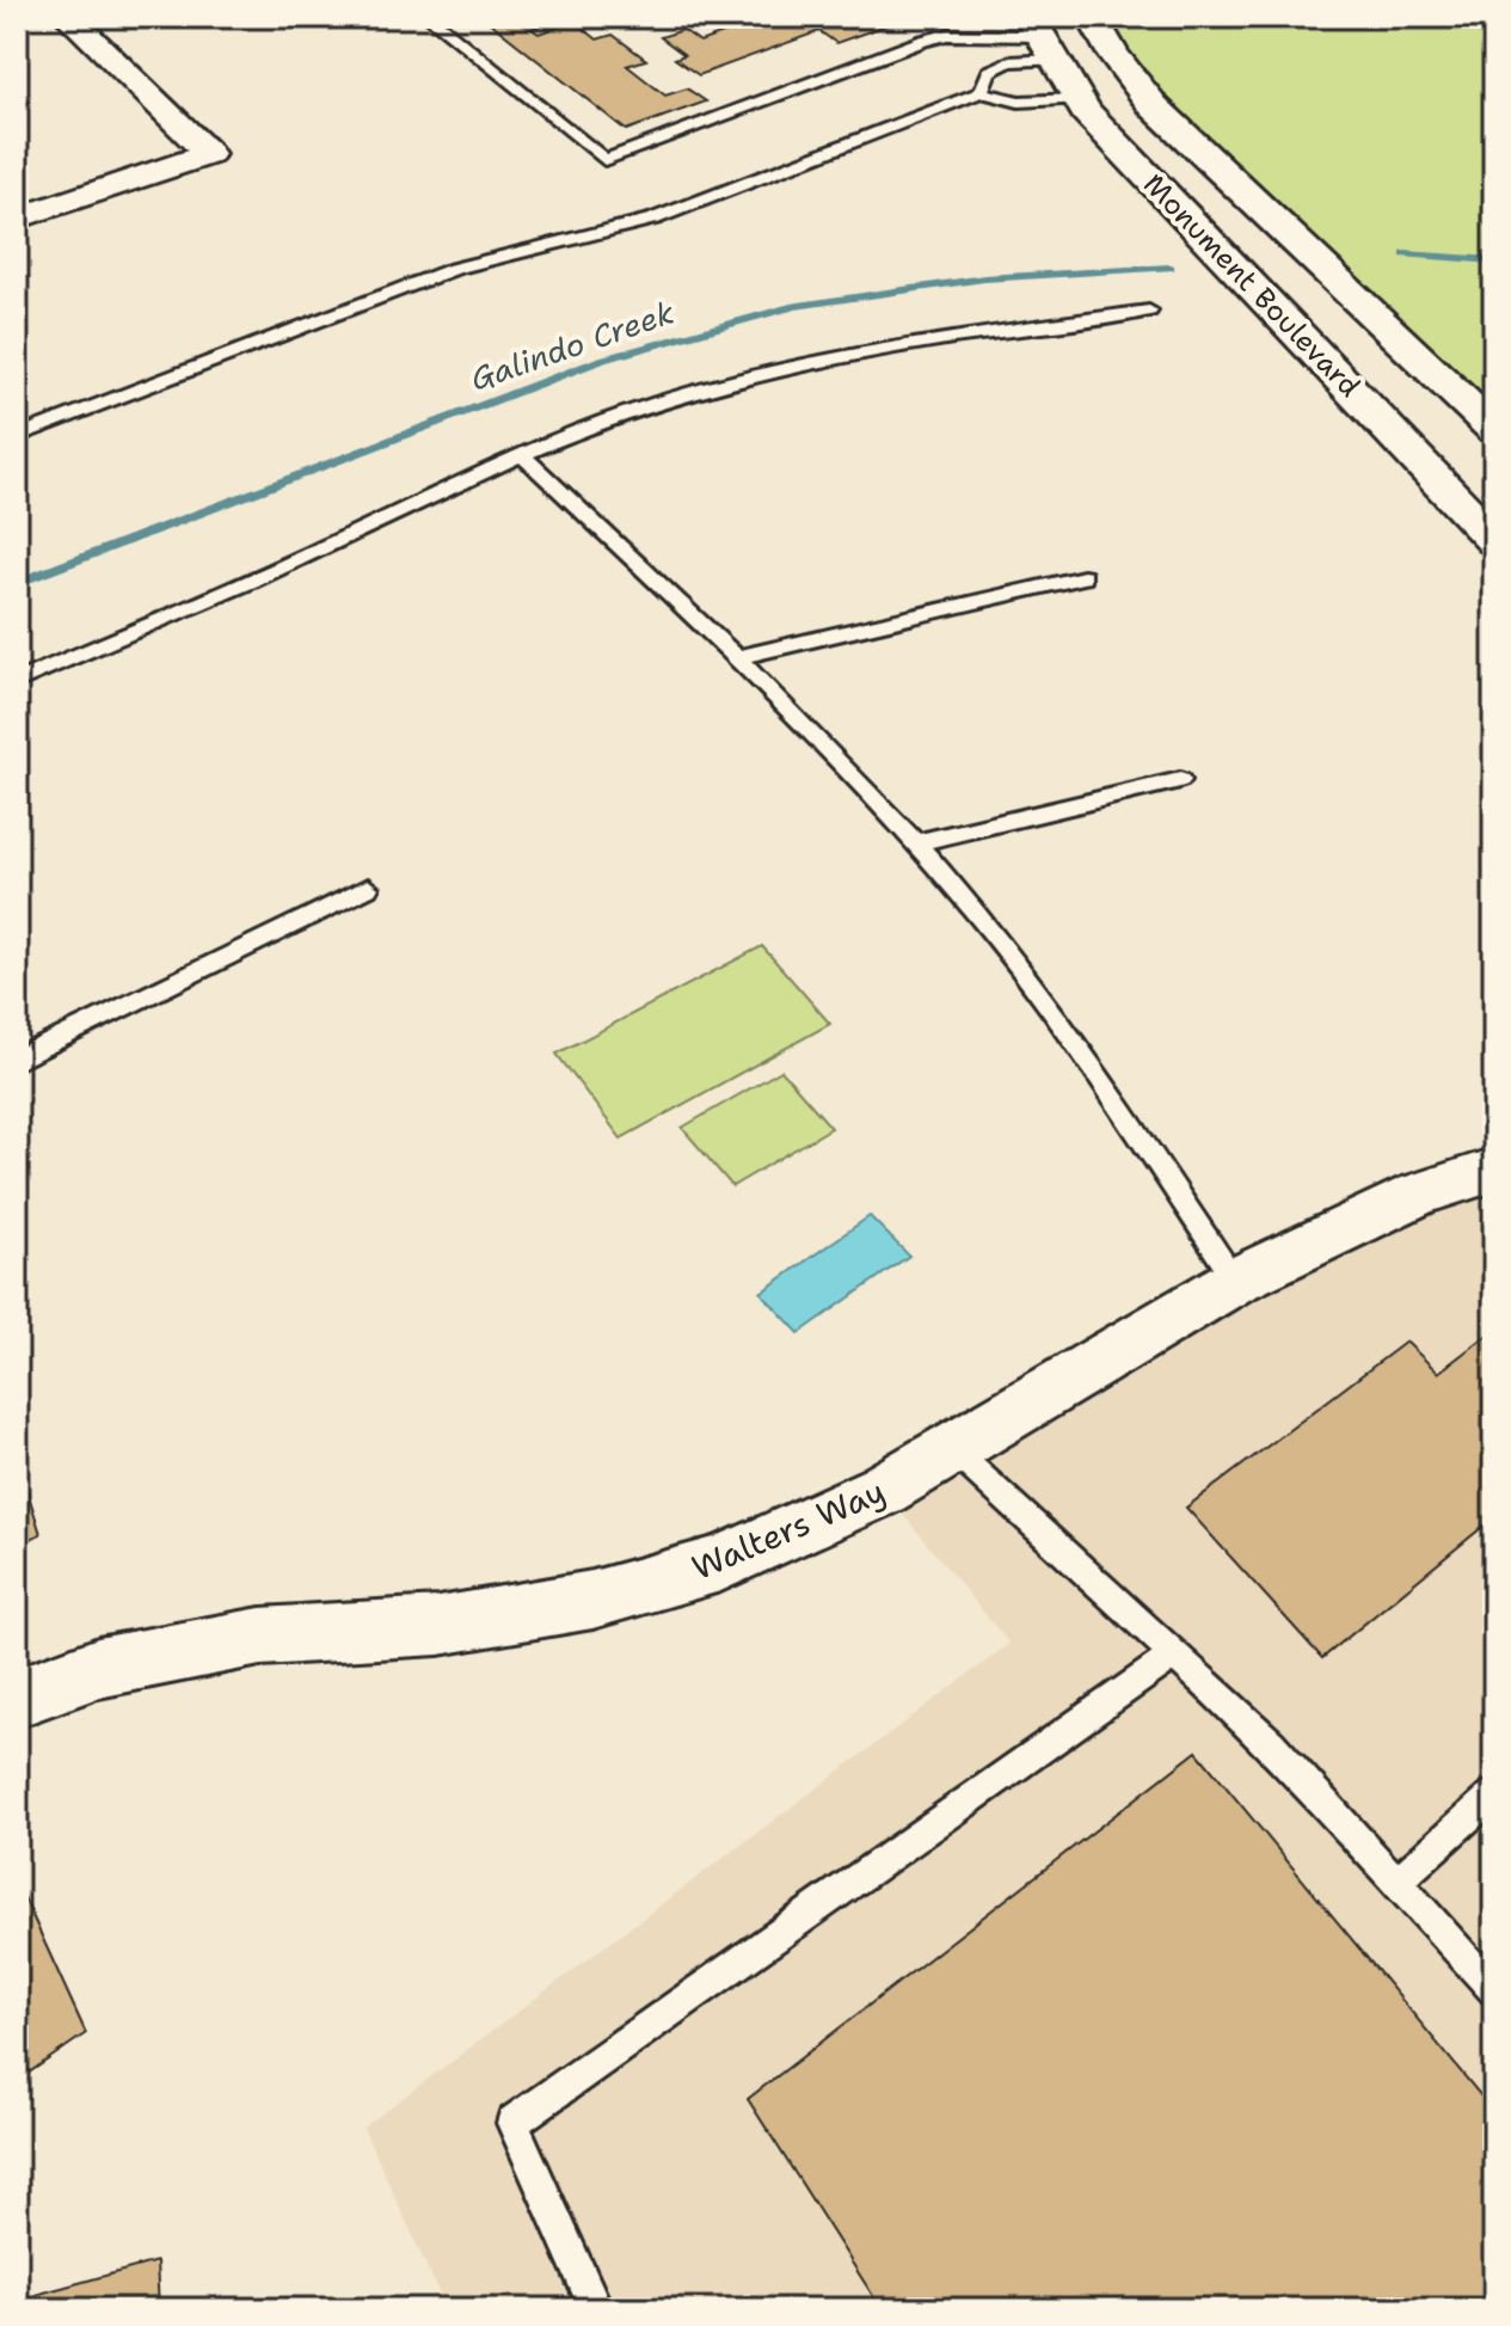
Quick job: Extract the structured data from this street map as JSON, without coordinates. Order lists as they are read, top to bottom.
{
  "streets": {
    "main road": ["Monument Boulevard"],
    "street": ["Walters Way"]
  },
  "water": ["Galindo Creek"]
}
